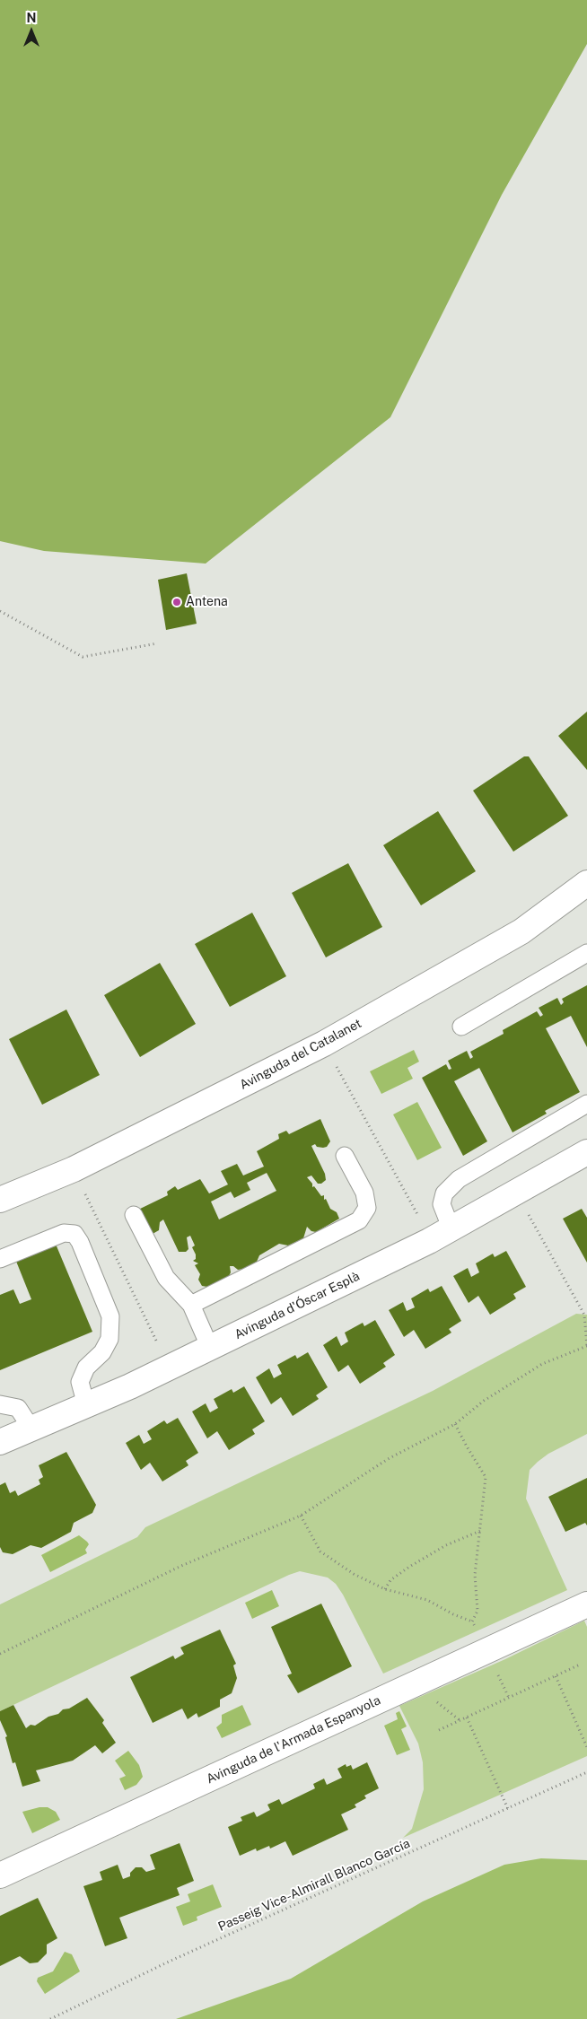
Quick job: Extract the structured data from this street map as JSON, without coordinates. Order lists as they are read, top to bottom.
{
  "streets": {
    "street": ["Avinguda del Catalanet", "Avinguda d'Óscar Esplà", "Avinguda de l'Armada Espanyola"],
    "path": ["Passeig Vice-Almirall Blanco García"]
  },
  "places": ["Antena"],
  "north": "top"
}
